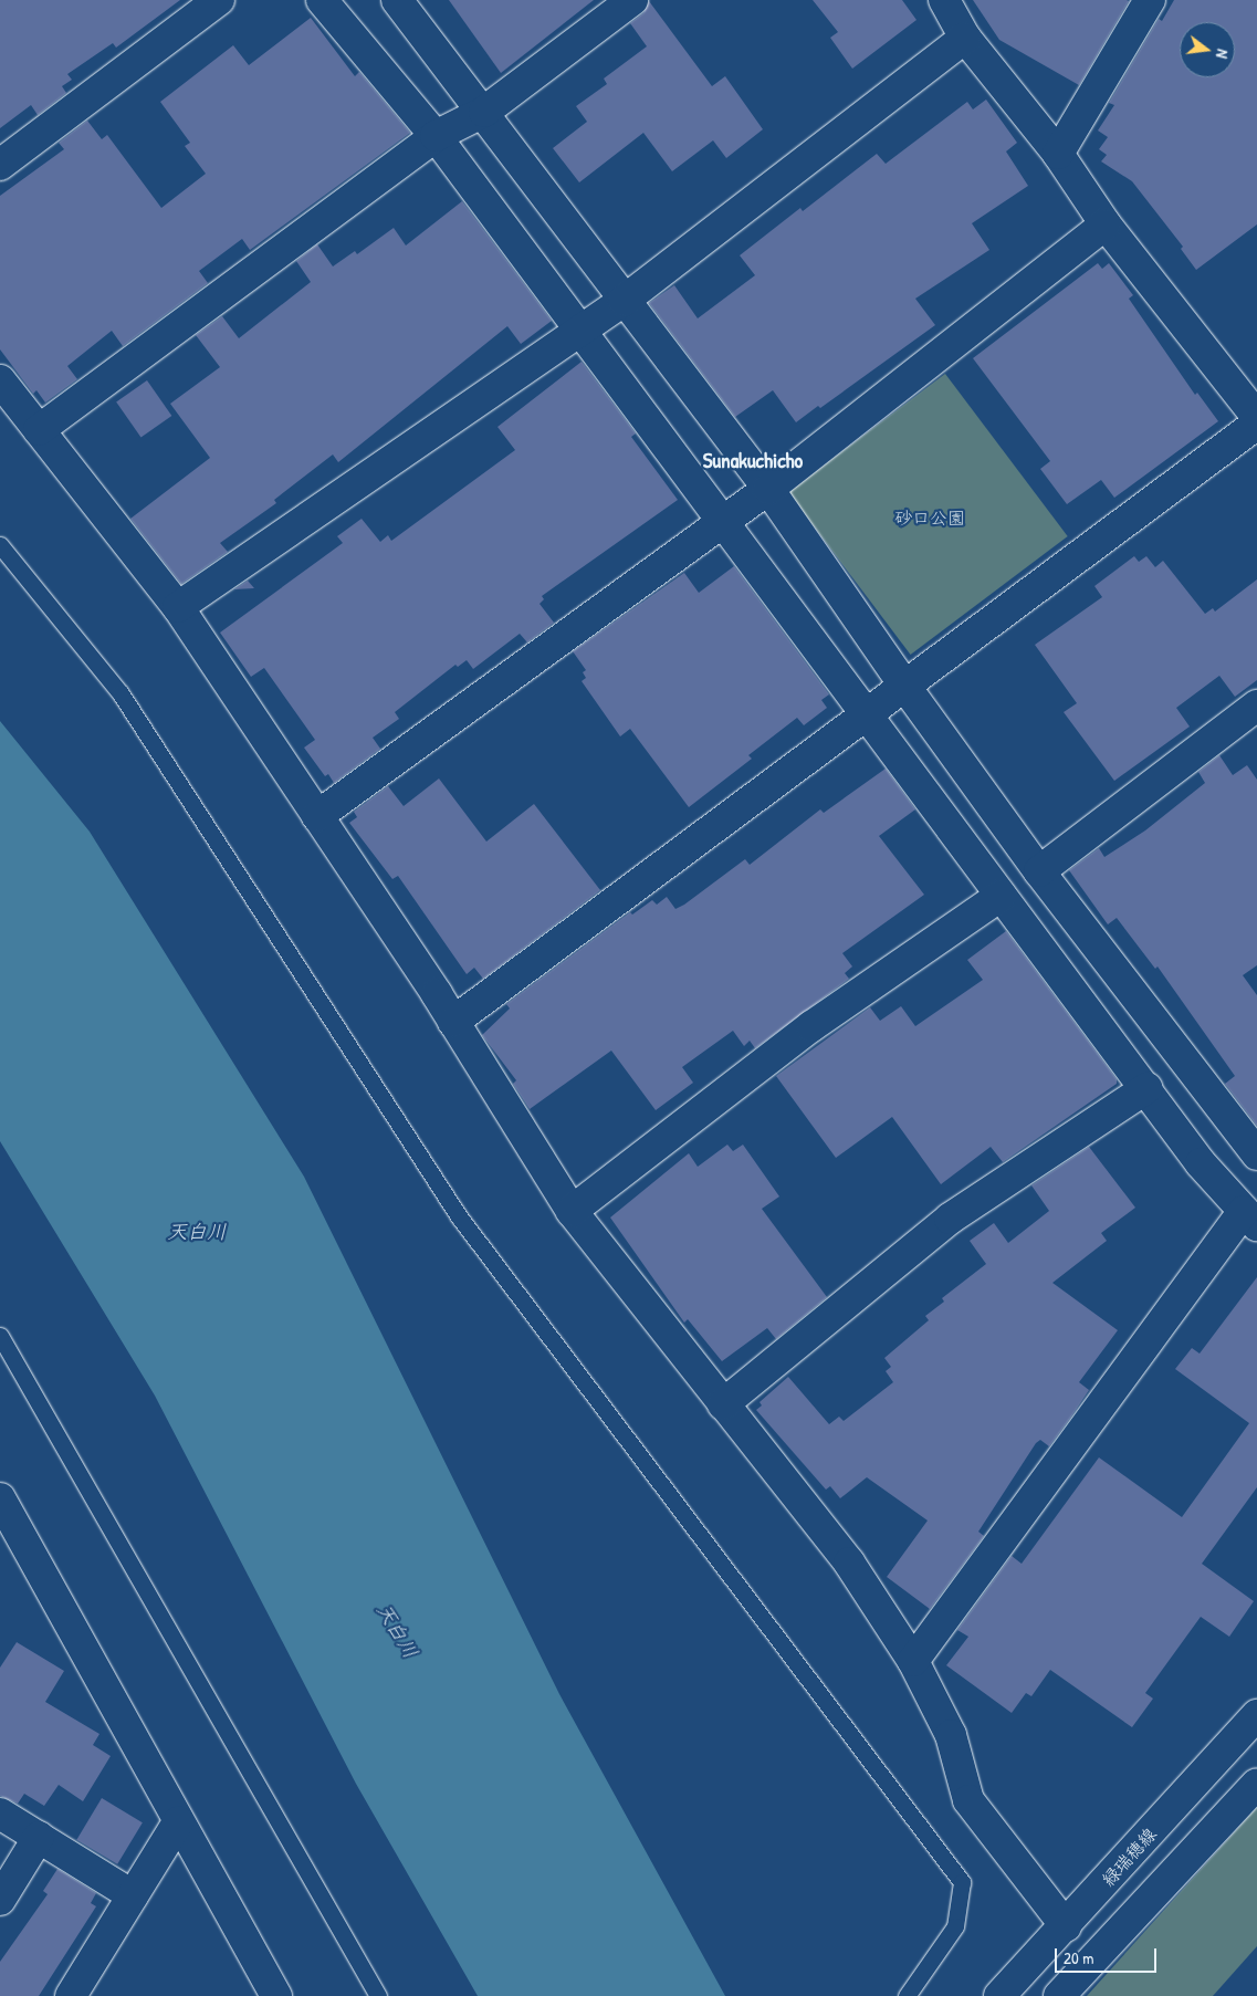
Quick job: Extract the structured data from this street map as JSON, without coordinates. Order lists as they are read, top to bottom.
{
  "streets": {
    "street": ["緑瑞穂線"]
  },
  "districts": ["Sunakuchicho"],
  "water": ["天白川"],
  "parks": ["砂口公園"],
  "scale_bar": "20 m",
  "north": "right"
}
